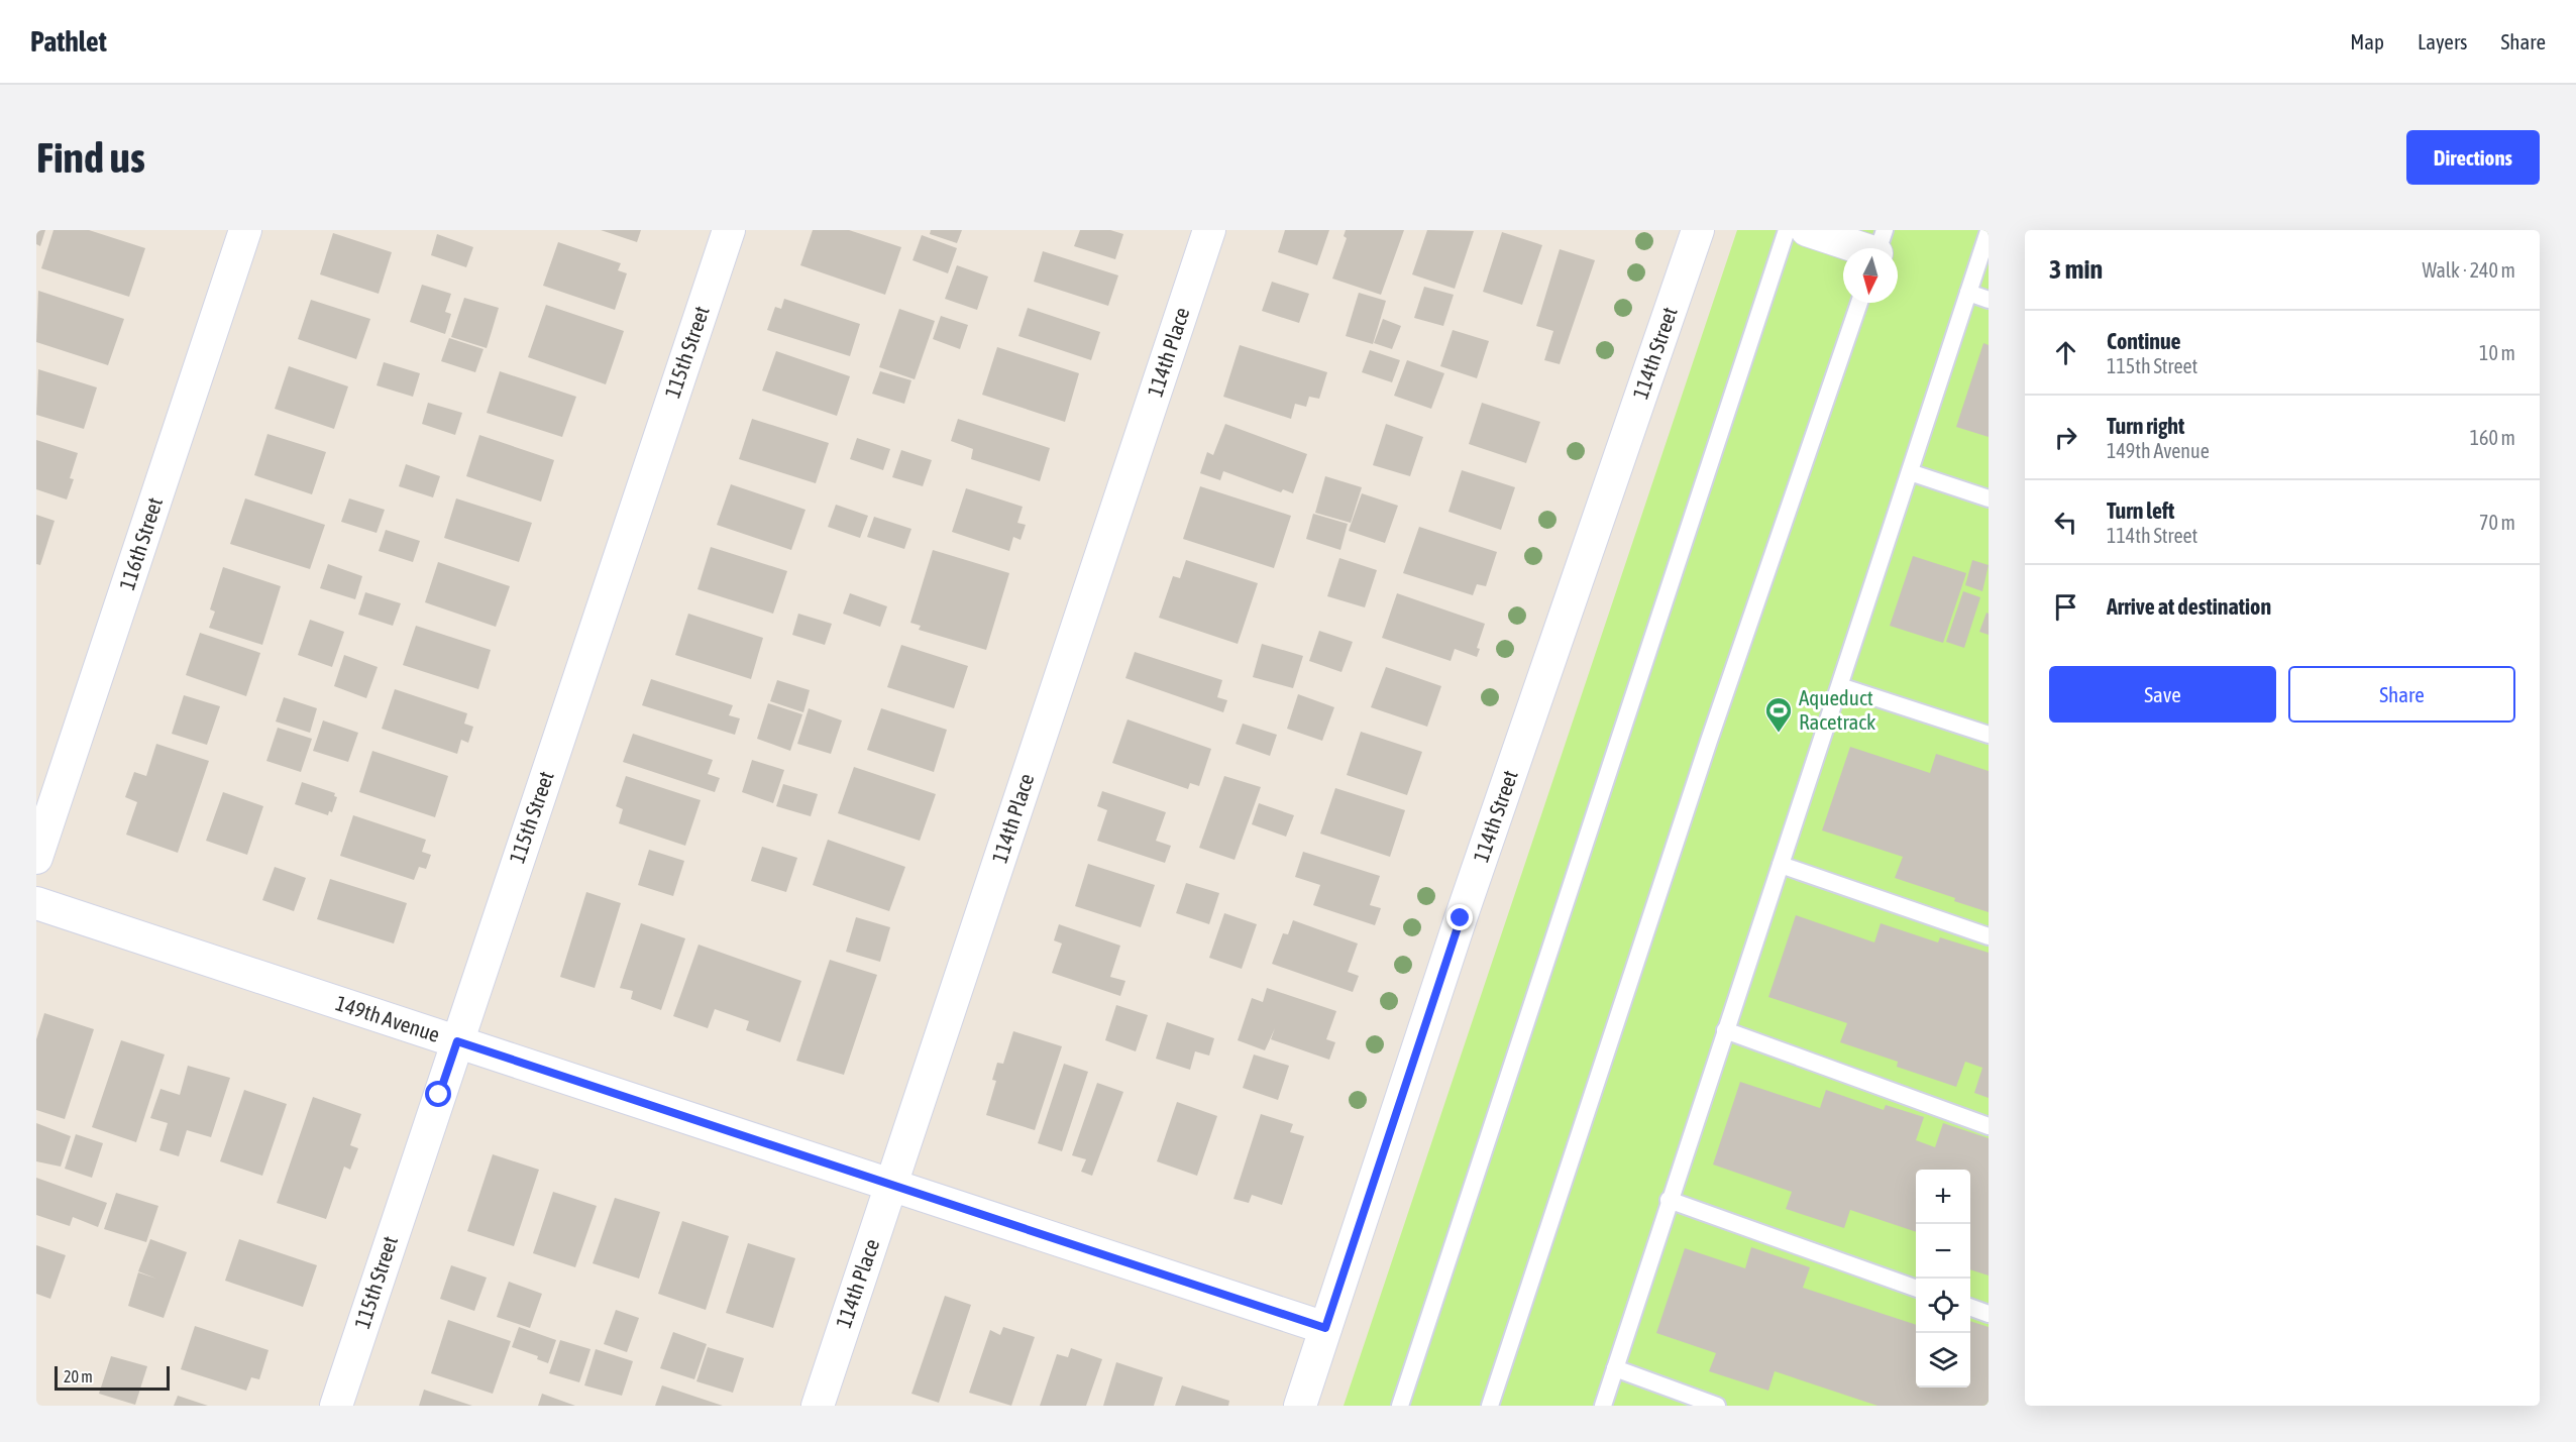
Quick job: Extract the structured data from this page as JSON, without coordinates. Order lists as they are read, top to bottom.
{
  "streets": {
    "street": [
      "115th Street",
      "114th Place",
      "114th Street",
      "116th Street",
      "149th Avenue"
    ]
  },
  "crossings": [
    ["115th Street", "149th Avenue"],
    ["114th Place", "149th Avenue"],
    ["114th Street", "149th Avenue"]
  ],
  "places": {
    "sports": ["Aqueduct Racetrack"]
  },
  "scale_bar": "20 m",
  "north": "bottom",
  "page": {
    "header": "Pathlet",
    "nav": ["Map", "Layers", "Share"],
    "buttons": [
      "Directions",
      ["Save", "Share"]
    ],
    "title": "Find us",
    "heading": ["3 min", "Walk · 240 m"],
    "list": [
      ["Continue", "115th Street", "10 m"],
      ["Turn right", "149th Avenue", "160 m"],
      ["Turn left", "114th Street", "70 m"],
      "Arrive at destination"
    ],
    "map_buttons": ["+", "−"],
    "scale": "20 m"
  }
}
